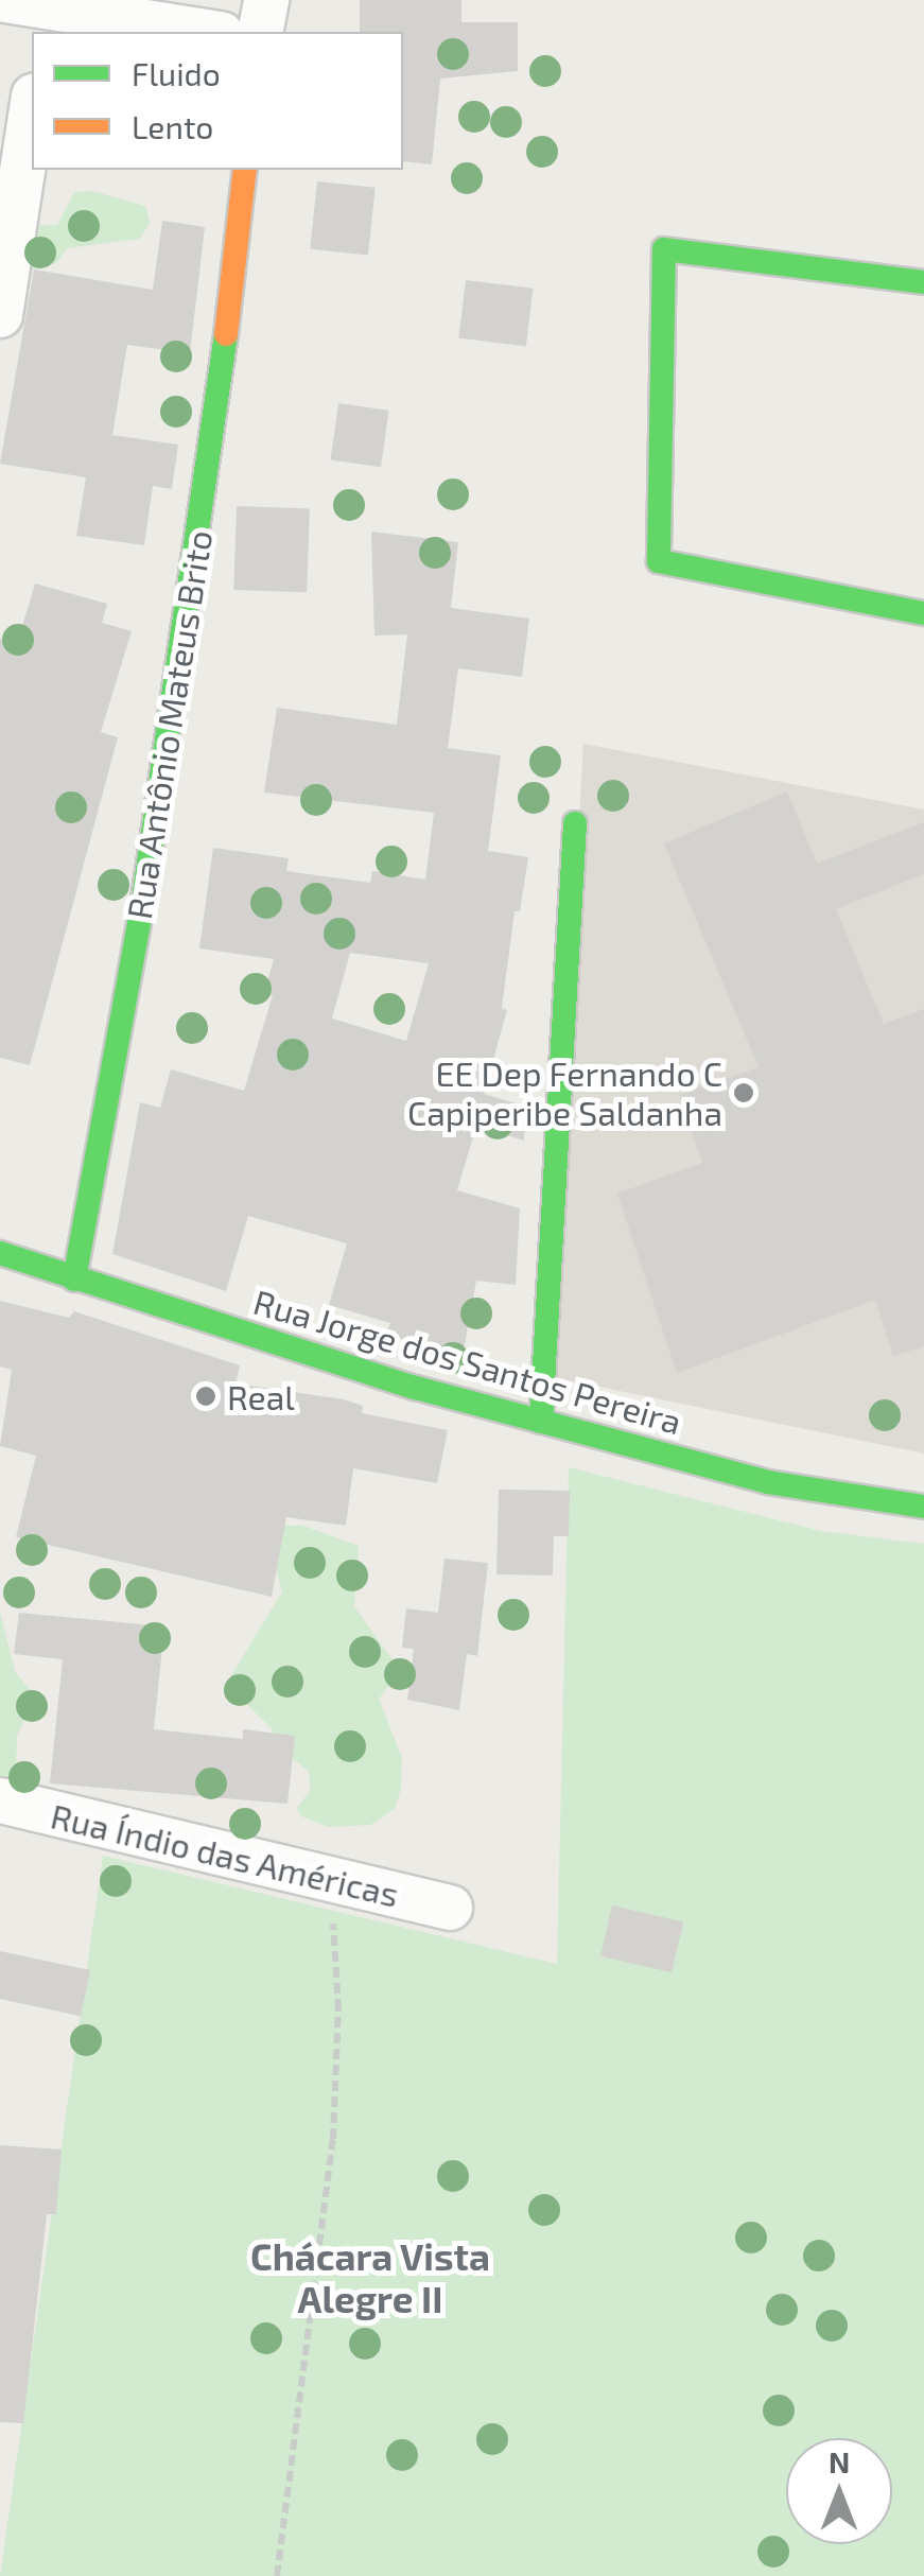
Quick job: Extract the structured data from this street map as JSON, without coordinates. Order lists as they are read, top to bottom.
{
  "streets": {
    "street": ["Rua Antônio Mateus Brito", "Rua Jorge dos Santos Pereira", "Rua Índio das Américas"]
  },
  "crossings": [
    ["Rua Antônio Mateus Brito", "Rua Jorge dos Santos Pereira"]
  ],
  "districts": ["Chácara Vista Alegre II"],
  "places": ["EE Dep Fernando C Capiperibe Saldanha", "Real"],
  "legend": ["Fluido", "Lento"],
  "north": "top"
}
